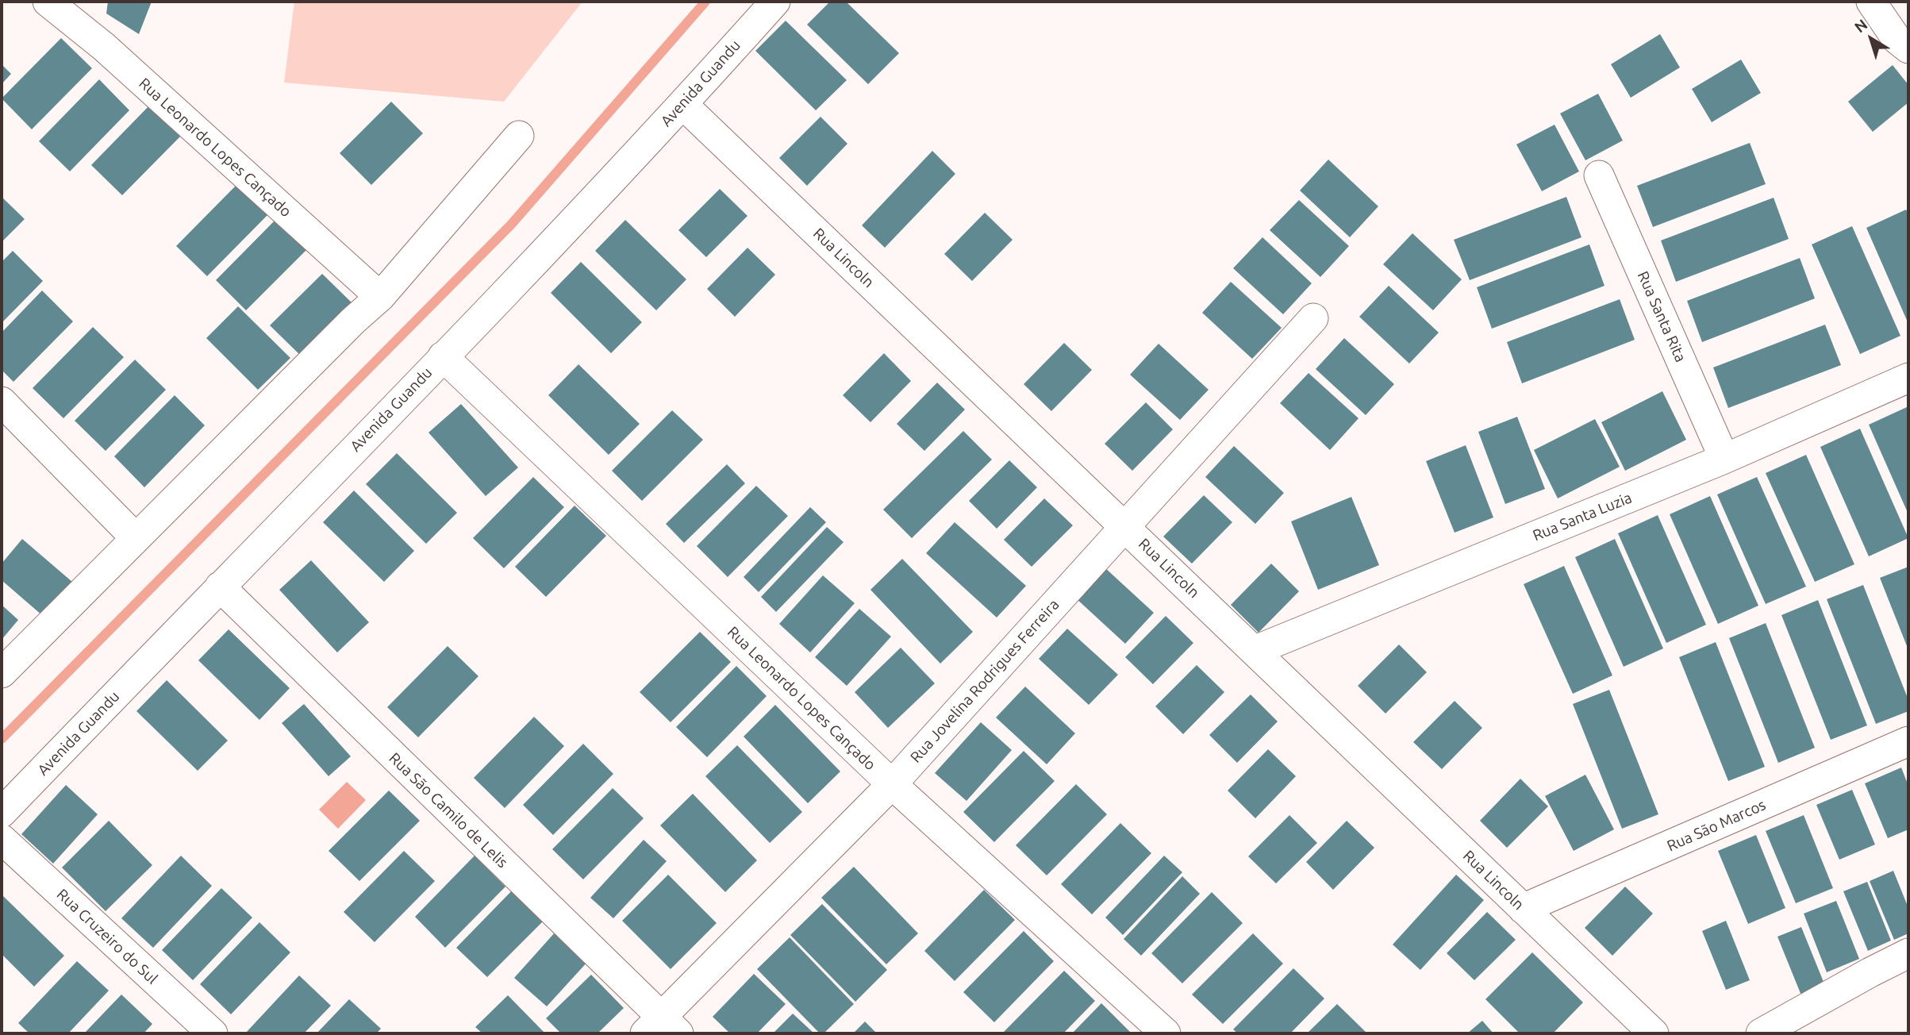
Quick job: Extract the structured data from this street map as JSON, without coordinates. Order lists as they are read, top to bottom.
{
  "streets": {
    "street": [
      "Avenida Guandu",
      "Rua Leonardo Lopes Cançado",
      "Rua Lincoln",
      "Rua Santa Rita",
      "Rua Santa Luzia",
      "Rua Jovelina Rodrigues Ferreira",
      "Rua São Camilo de Lelis",
      "Rua São Marcos",
      "Rua Cruzeiro do Sul"
    ]
  },
  "crossings": [
    ["Avenida Guandu", "Rua Leonardo Lopes Cançado"],
    ["Avenida Guandu", "Rua Lincoln"],
    ["Avenida Guandu", "Rua São Camilo de Lelis"],
    ["Rua Leonardo Lopes Cançado", "Rua Jovelina Rodrigues Ferreira"],
    ["Rua Lincoln", "Rua Santa Luzia"],
    ["Rua Lincoln", "Rua Jovelina Rodrigues Ferreira"],
    ["Rua Lincoln", "Rua São Marcos"],
    ["Rua Santa Rita", "Rua Santa Luzia"],
    ["Rua Jovelina Rodrigues Ferreira", "Rua São Camilo de Lelis"]
  ],
  "north": "top left"
}
